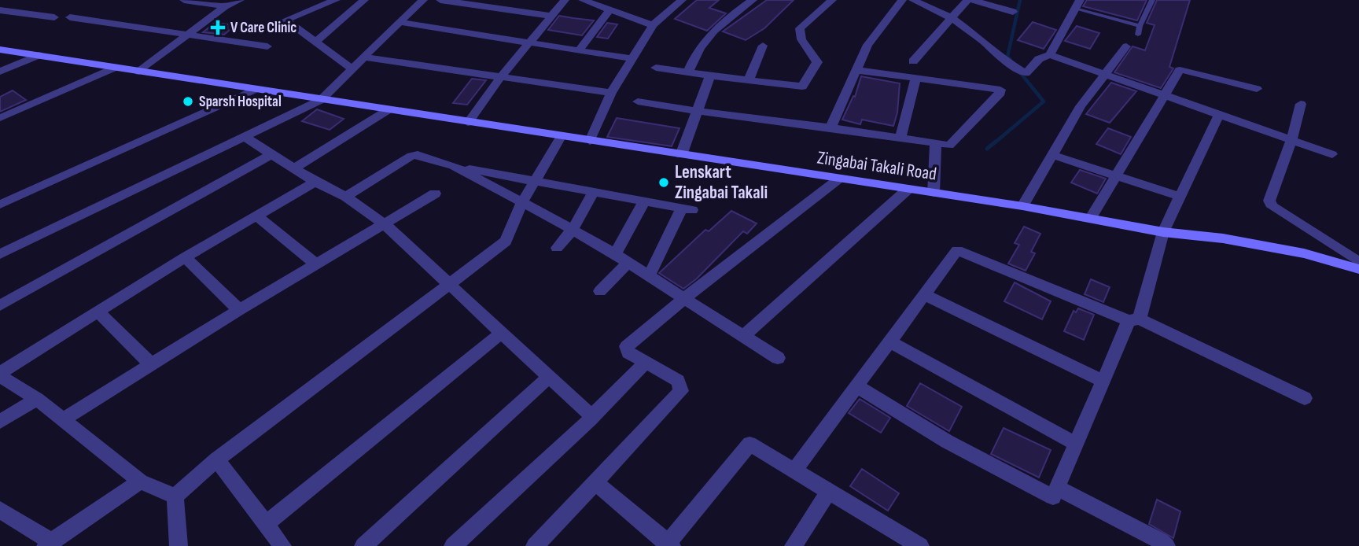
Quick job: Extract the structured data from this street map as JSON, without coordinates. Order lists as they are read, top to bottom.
{
  "streets": {
    "street": ["Zingabai Takali Road"]
  },
  "places": {
    "health": ["V Care Clinic"],
    "other": ["Sparsh Hospital", "Lenskart Zingabai Takali"]
  }
}
